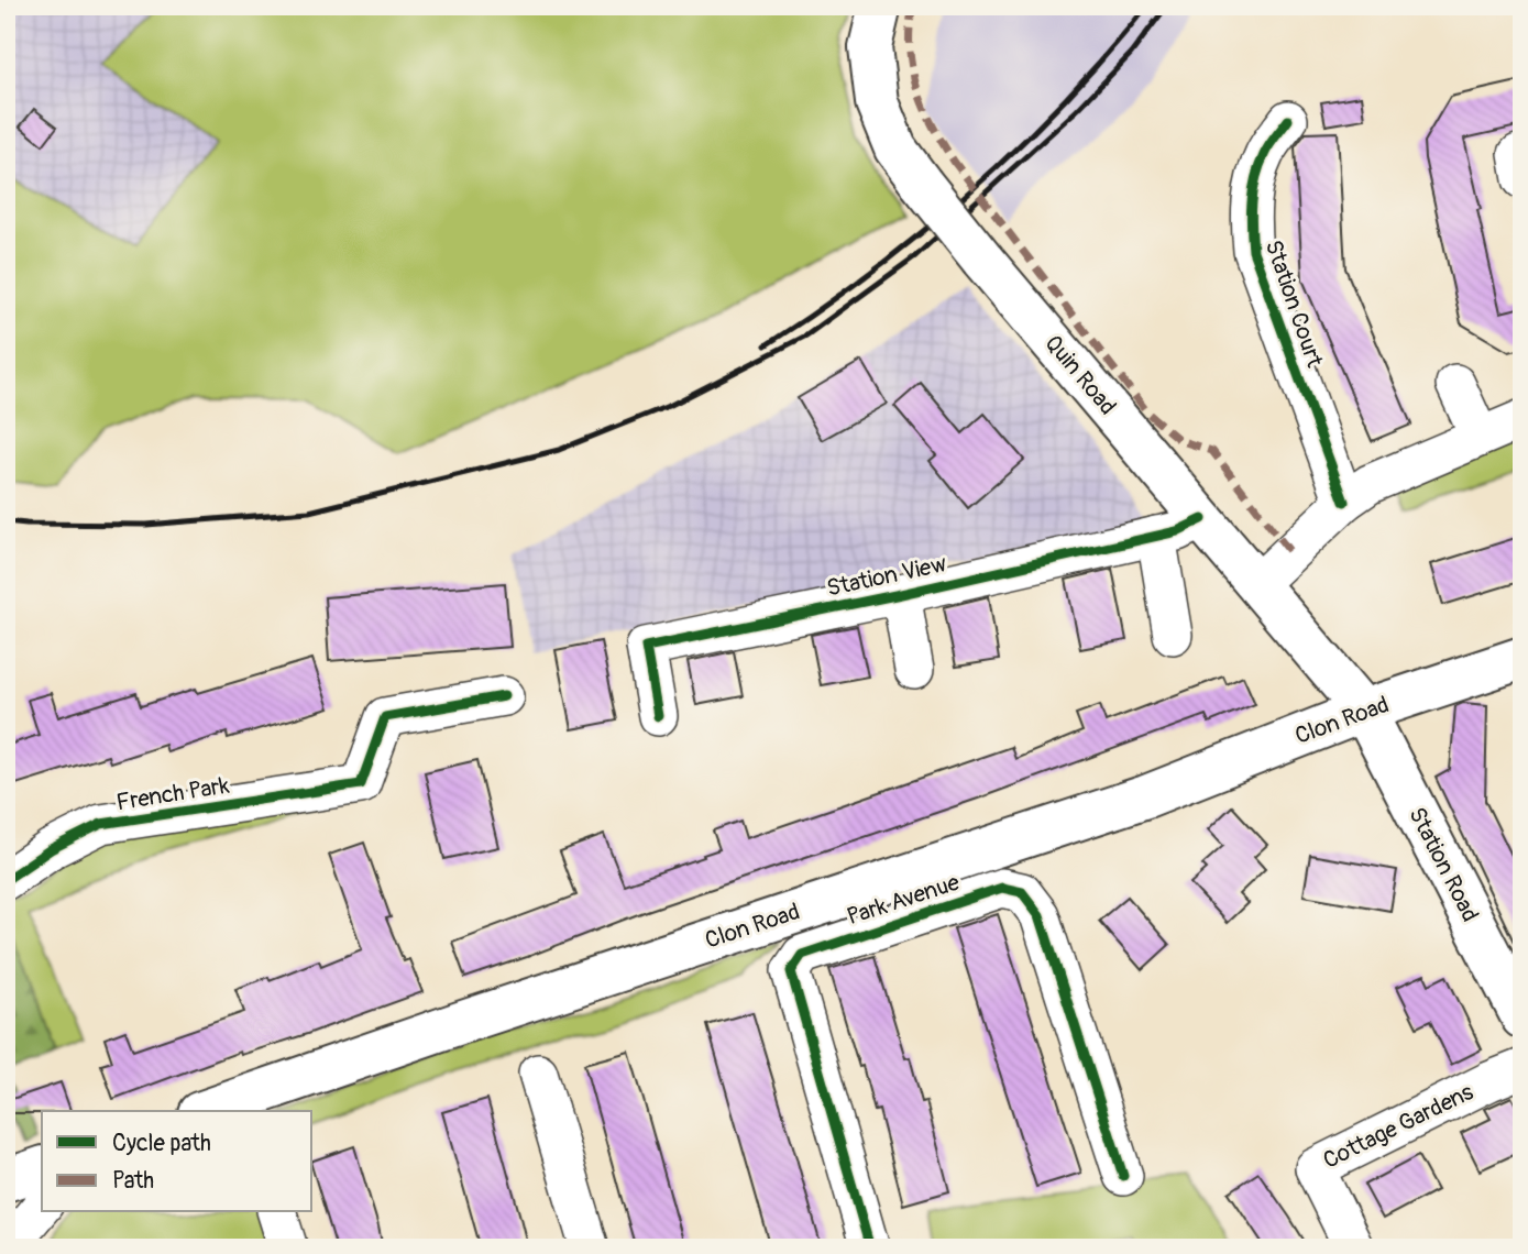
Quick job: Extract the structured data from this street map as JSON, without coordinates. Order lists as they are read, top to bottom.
{
  "streets": {
    "main road": ["Quin Road", "Clon Road", "Station Road"],
    "street": [
      "Station Court",
      "Station View",
      "French Park",
      "Park Avenue",
      "Cottage Gardens"
    ]
  },
  "crossings": [
    ["Quin Road", "Station View"],
    ["Quin Road", "Clon Road"],
    ["Quin Road", "Station Road"],
    ["Clon Road", "Station Road"]
  ],
  "legend": ["Cycle path", "Path"]
}
